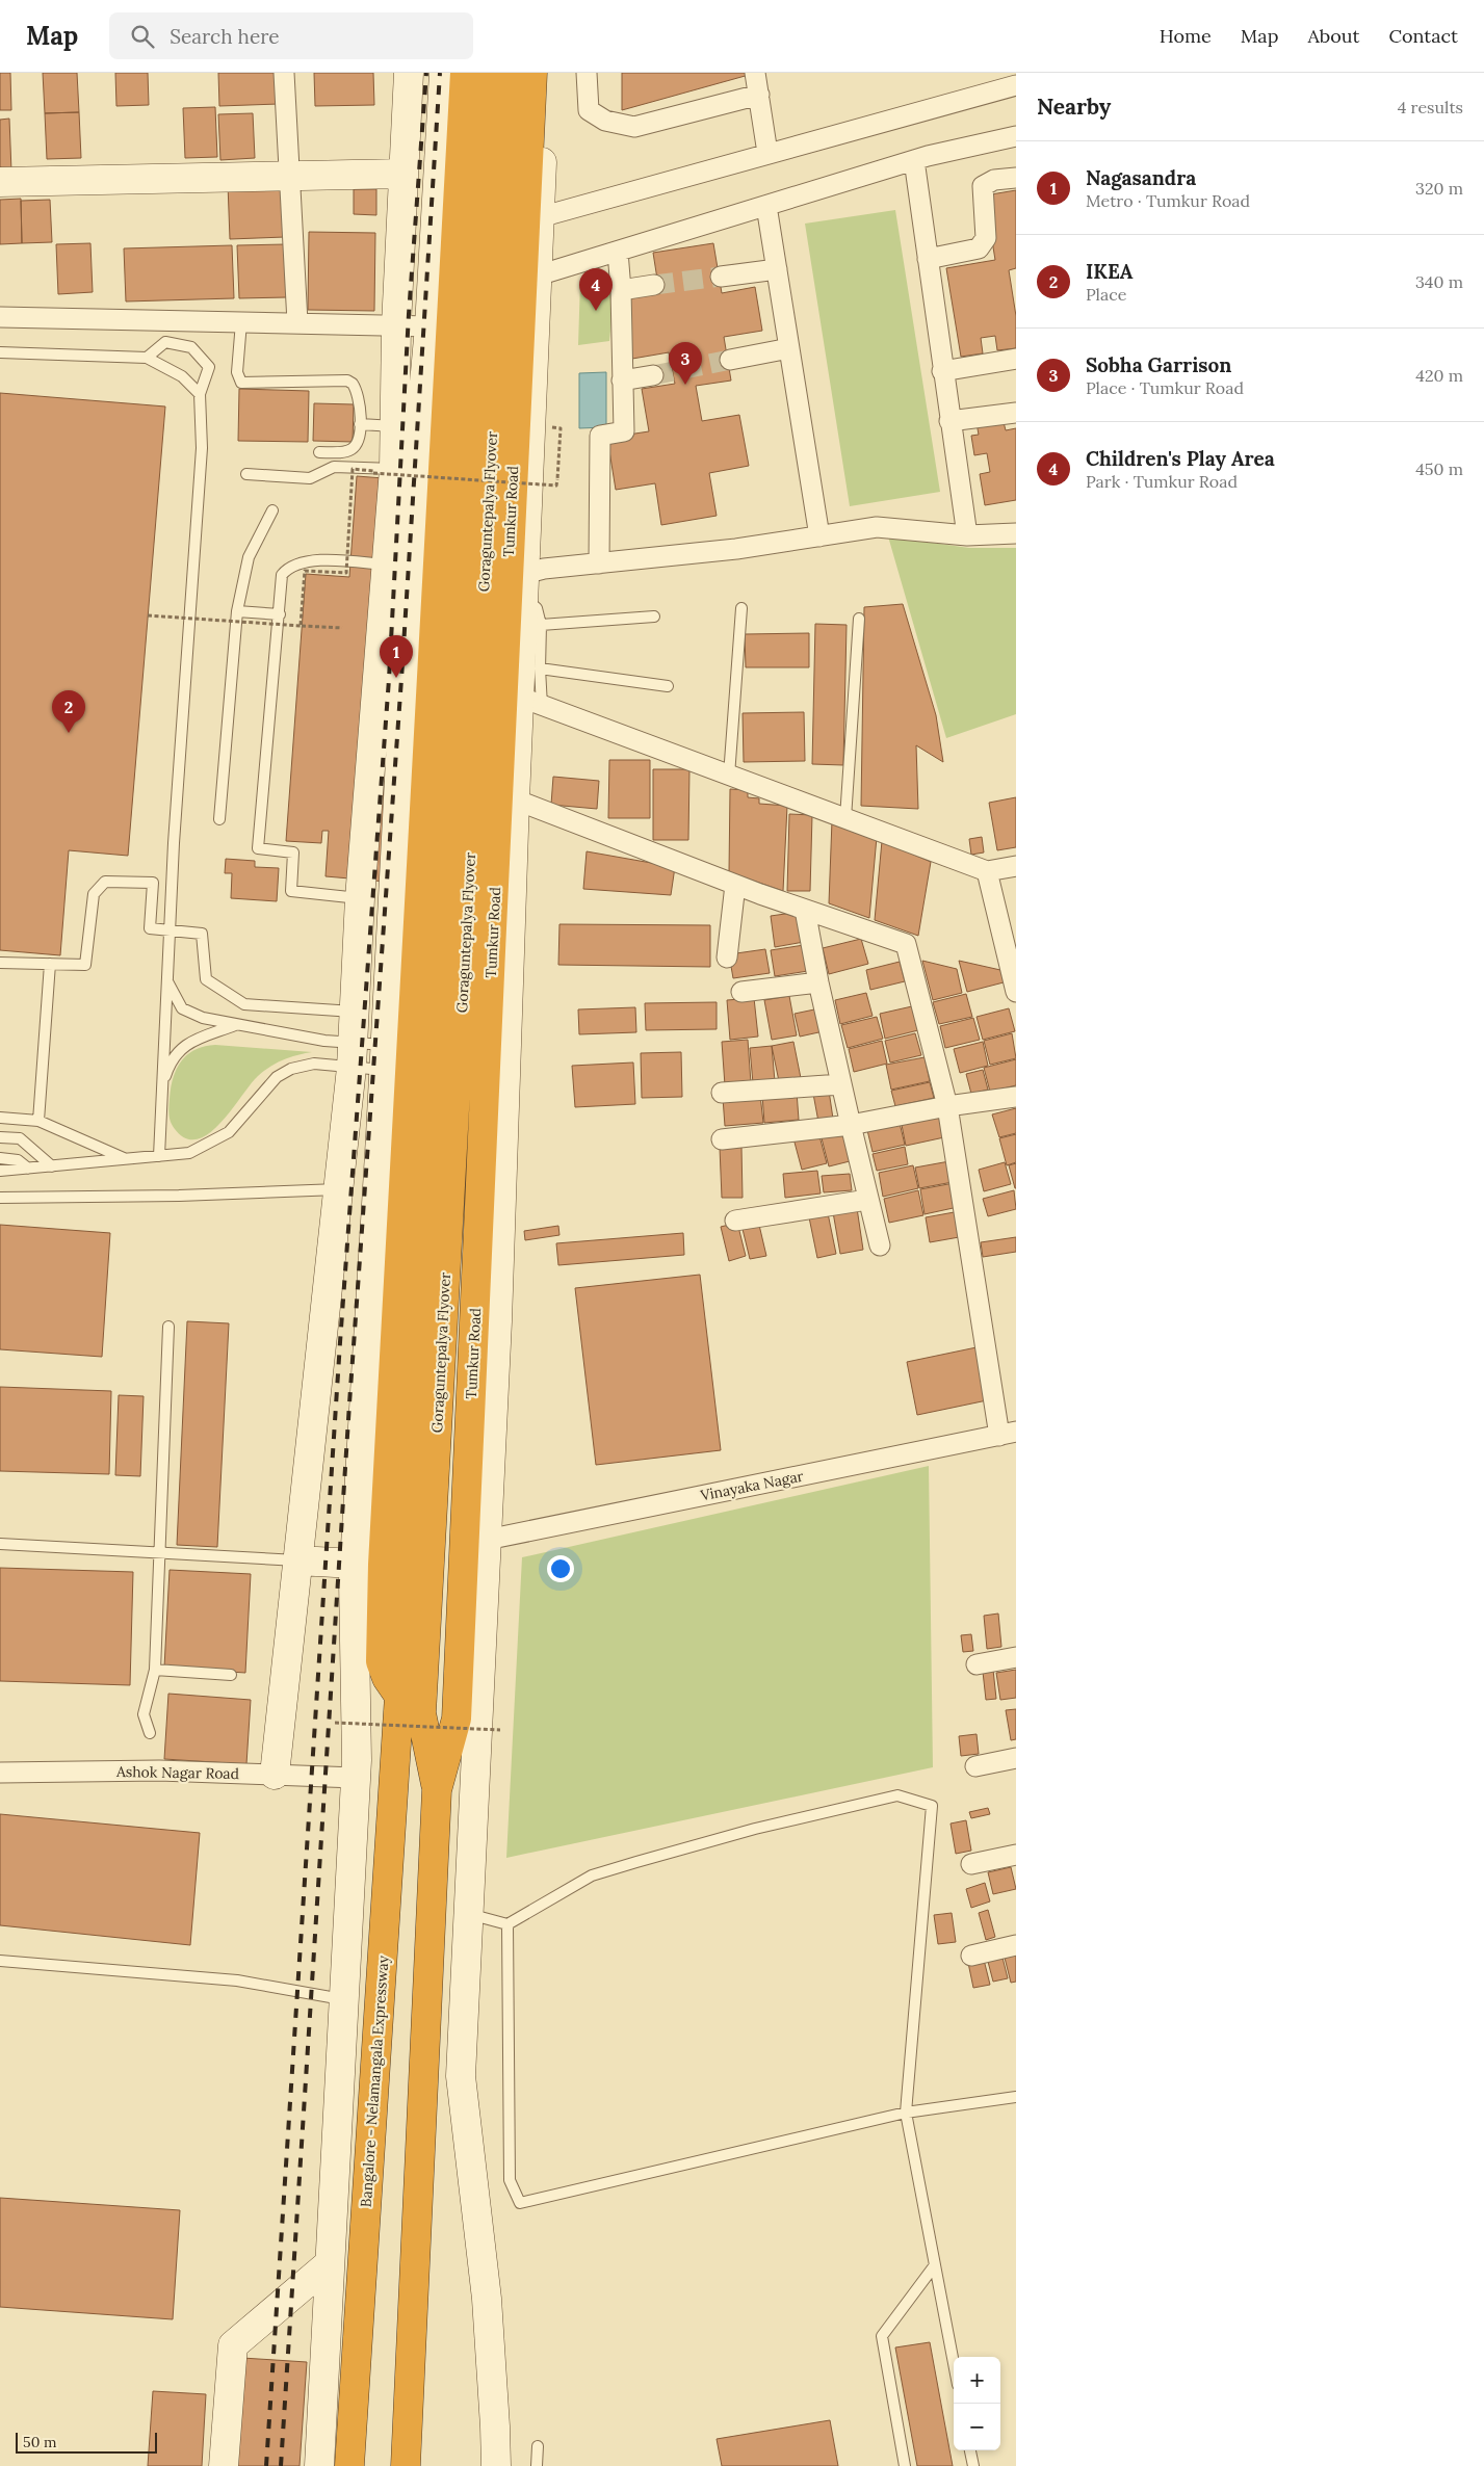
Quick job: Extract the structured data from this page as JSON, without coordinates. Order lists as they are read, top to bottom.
{
  "streets": {
    "highway": ["Goraguntepalya Flyover", "Tumkur Road", "Bangalore - Nelamangala Expressway"],
    "street": ["Vinayaka Nagar", "Ashok Nagar Road"]
  },
  "crossings": [
    ["Goraguntepalya Flyover", "Tumkur Road"],
    ["Goraguntepalya Flyover", "Bangalore - Nelamangala Expressway"]
  ],
  "scale_bar": "50 m",
  "page": {
    "header": "Map",
    "search": "Search here",
    "nav": [
      "Home",
      "Map",
      "About",
      "Contact"
    ],
    "heading": ["Nearby", "4 results"],
    "list": [
      {
        "mark": "1",
        "name": "Nagasandra",
        "note": "Metro · Tumkur Road",
        "value": "320 m"
      },
      {
        "mark": "2",
        "name": "IKEA",
        "note": "Place",
        "value": "340 m"
      },
      {
        "mark": "3",
        "name": "Sobha Garrison",
        "note": "Place · Tumkur Road",
        "value": "420 m"
      },
      {
        "mark": "4",
        "name": "Children's Play Area",
        "note": "Park · Tumkur Road",
        "value": "450 m"
      }
    ],
    "pins": [
      "4",
      "3",
      "1",
      "2"
    ],
    "map_buttons": ["+", "−"],
    "scale": "50 m"
  }
}
